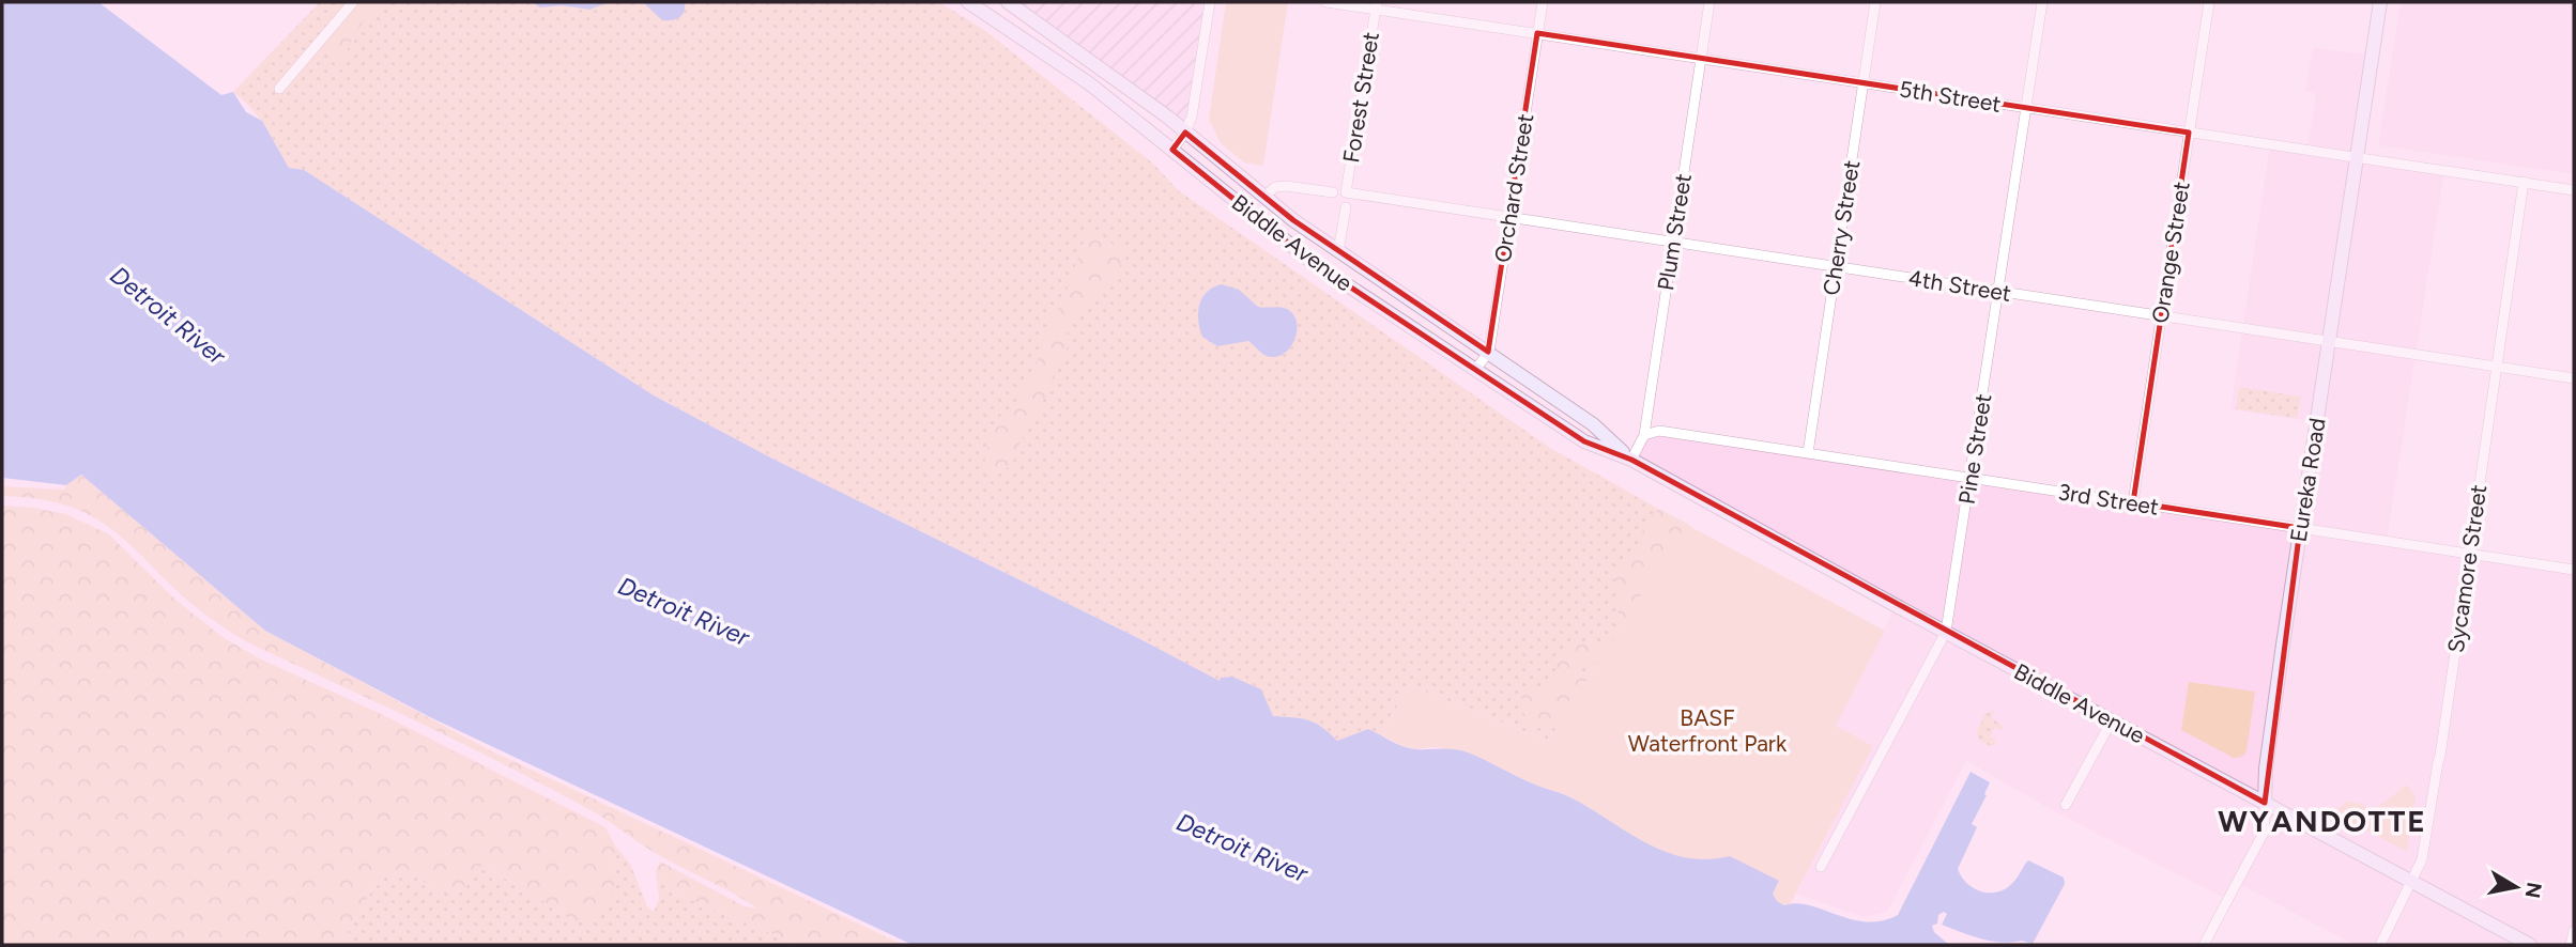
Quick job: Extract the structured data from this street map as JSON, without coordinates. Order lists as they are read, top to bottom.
{
  "streets": {
    "main road": ["Biddle Avenue", "Eureka Road"],
    "street": [
      "5th Street",
      "Forest Street",
      "Orchard Street",
      "Cherry Street",
      "Plum Street",
      "Orange Street",
      "4th Street",
      "Pine Street",
      "3rd Street",
      "Sycamore Street"
    ]
  },
  "crossings": [
    ["5th Street", "Forest Street"],
    ["5th Street", "Orchard Street"],
    ["5th Street", "Cherry Street"],
    ["5th Street", "Plum Street"],
    ["5th Street", "Orange Street"],
    ["5th Street", "Pine Street"],
    ["5th Street", "Eureka Road"],
    ["5th Street", "Sycamore Street"],
    ["Forest Street", "4th Street"],
    ["Orchard Street", "Biddle Avenue"],
    ["Orchard Street", "4th Street"],
    ["Cherry Street", "4th Street"],
    ["Cherry Street", "3rd Street"],
    ["Plum Street", "Biddle Avenue"],
    ["Plum Street", "4th Street"],
    ["Plum Street", "3rd Street"],
    ["Biddle Avenue", "Pine Street"],
    ["Biddle Avenue", "Eureka Road"],
    ["Biddle Avenue", "Sycamore Street"],
    ["Orange Street", "4th Street"],
    ["Orange Street", "3rd Street"],
    ["4th Street", "Pine Street"],
    ["4th Street", "Eureka Road"],
    ["4th Street", "Sycamore Street"],
    ["Pine Street", "3rd Street"],
    ["Eureka Road", "3rd Street"],
    ["3rd Street", "Sycamore Street"]
  ],
  "districts": ["WYANDOTTE"],
  "water": ["Detroit River"],
  "parks": ["BASF Waterfront Park"],
  "north": "right"
}
